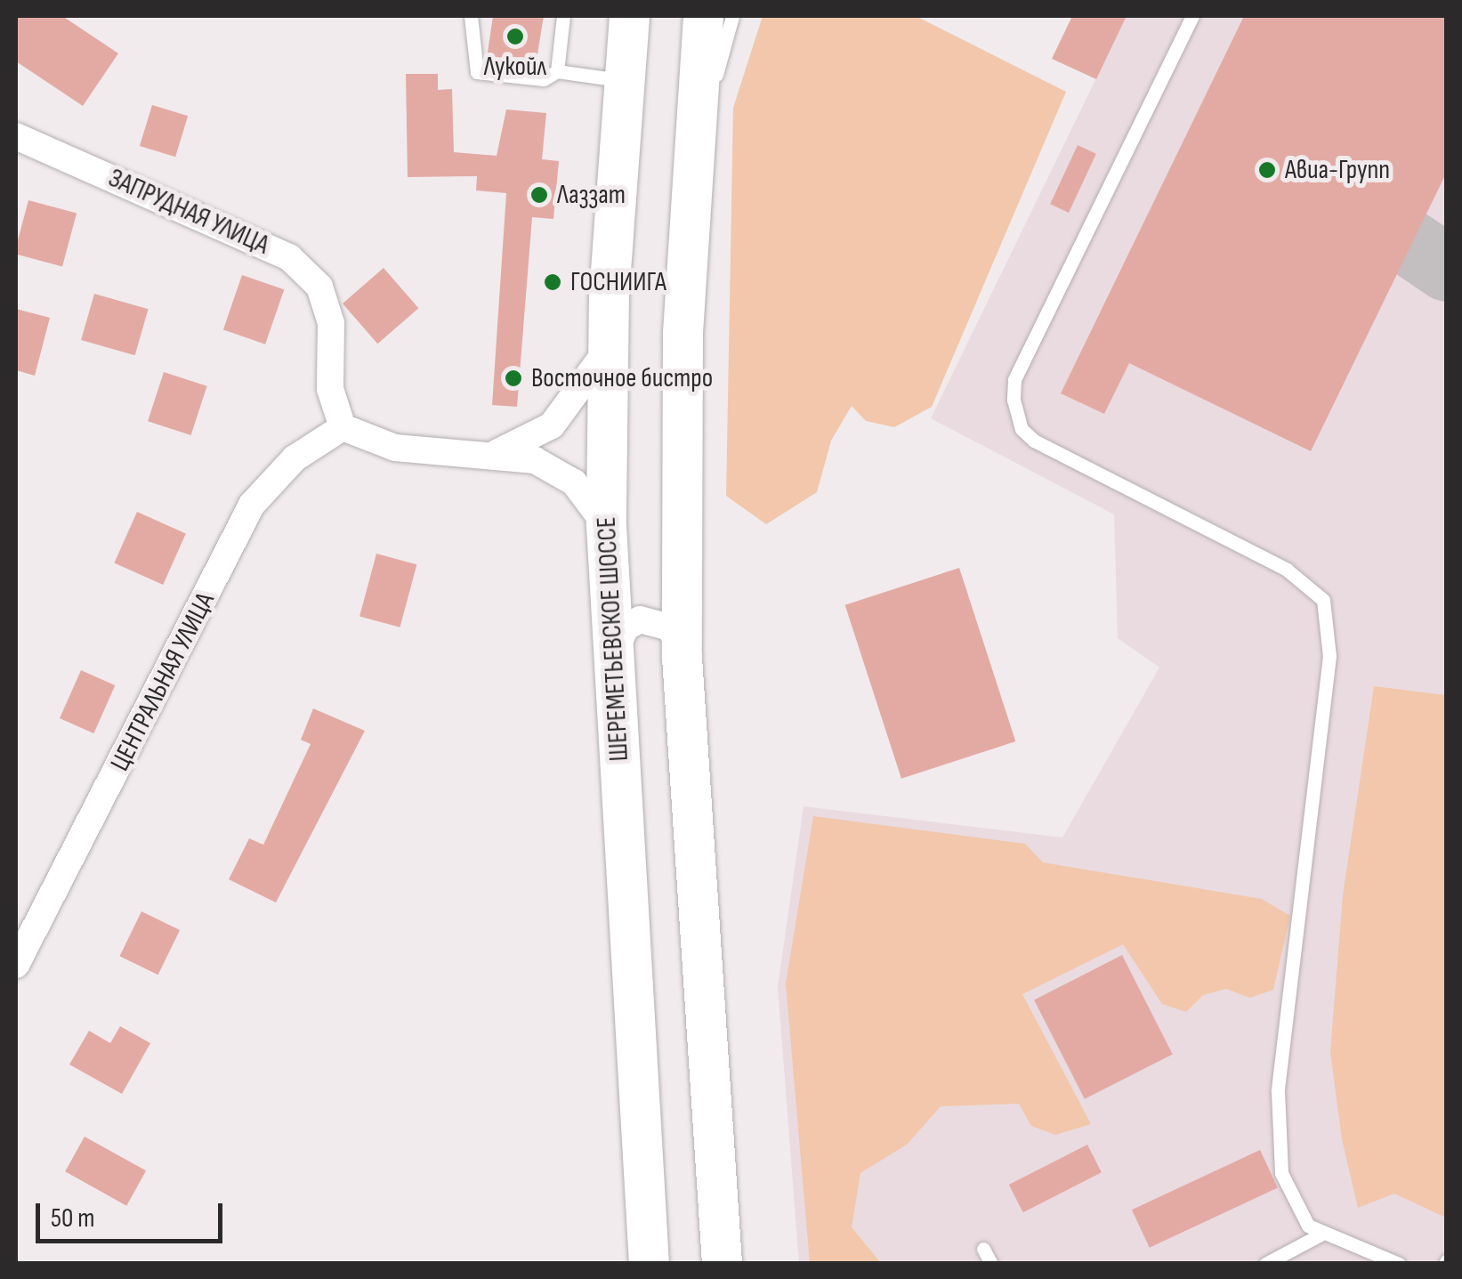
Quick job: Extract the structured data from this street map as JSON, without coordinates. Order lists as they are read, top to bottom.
{
  "streets": {
    "main road": ["ШЕРЕМЕТЬЕВСКОЕ ШОССЕ"],
    "street": ["ЗАПРУДНАЯ УЛИЦА", "ЦЕНТРАЛЬНАЯ УЛИЦА"]
  },
  "crossings": [
    ["ЗАПРУДНАЯ УЛИЦА", "ЦЕНТРАЛЬНАЯ УЛИЦА"]
  ],
  "places": [
    "Лукойл",
    "Авиа-Групп",
    "Лаззат",
    "ГОСНИИГА",
    "Восточное бистро"
  ],
  "scale_bar": "50 m"
}
